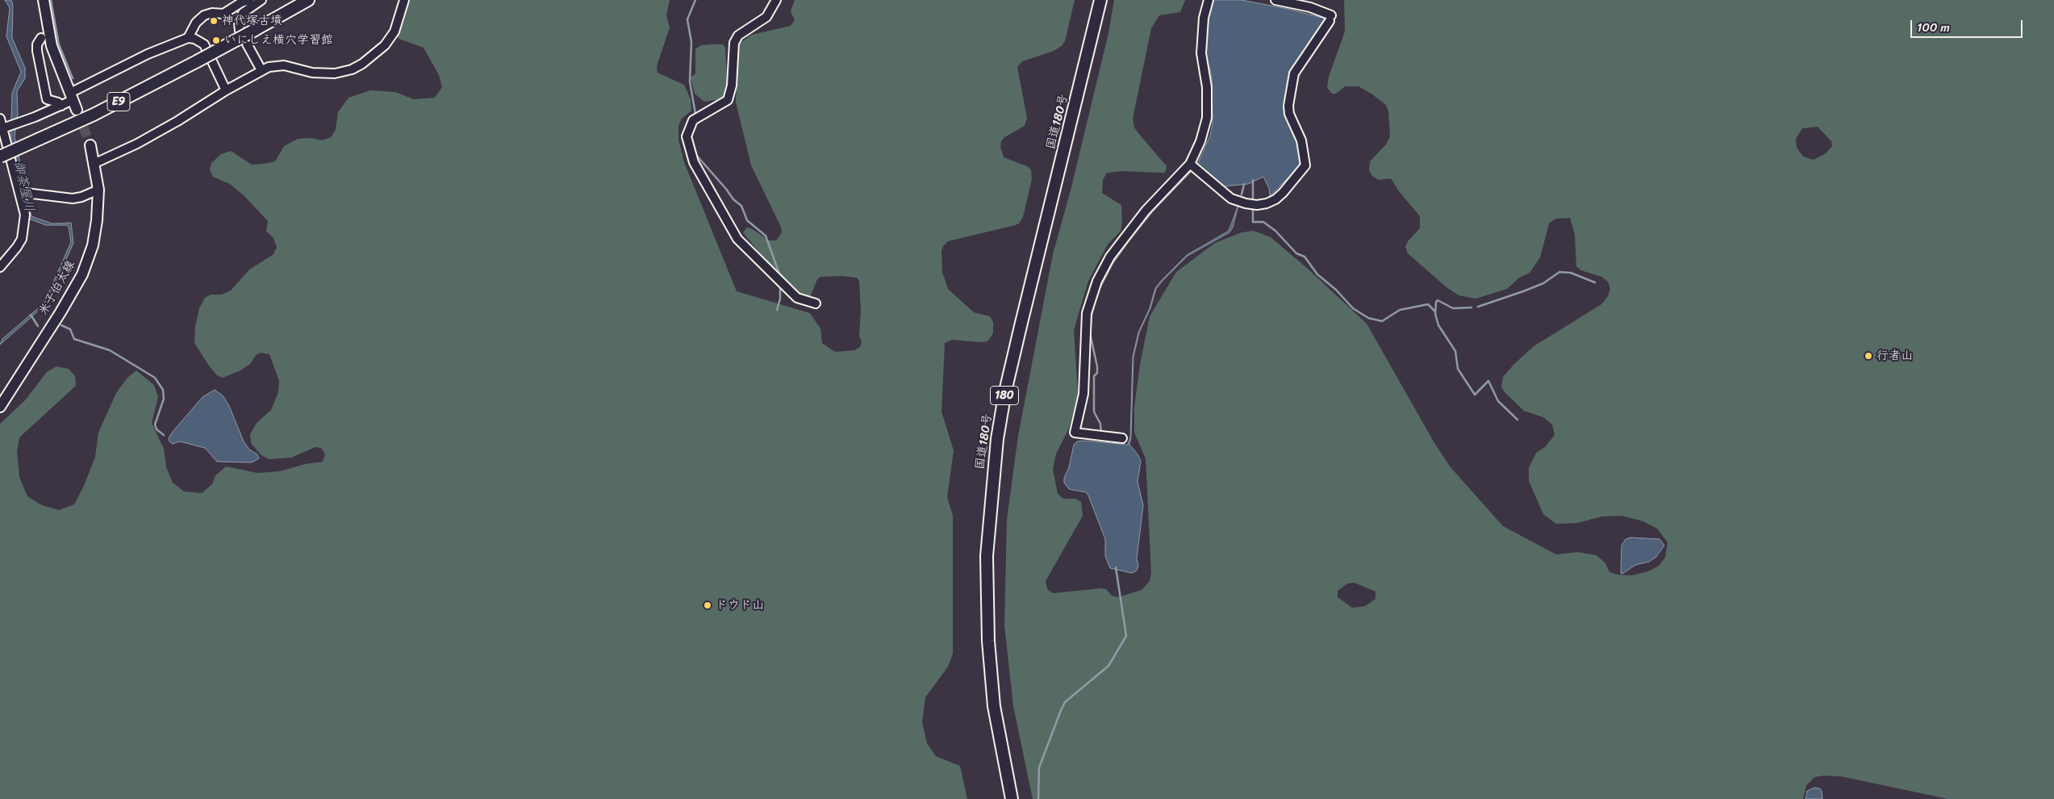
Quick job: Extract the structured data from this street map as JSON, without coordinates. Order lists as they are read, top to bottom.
{
  "streets": {
    "highway": ["E9", "国道180号", "180"],
    "main road": ["米子伯太線"]
  },
  "water": ["御茶屋川"],
  "places": [
    "神代塚古墳",
    "いにしえ横穴学習館",
    "行者山",
    "ドウド山"
  ],
  "scale_bar": "100 m"
}
